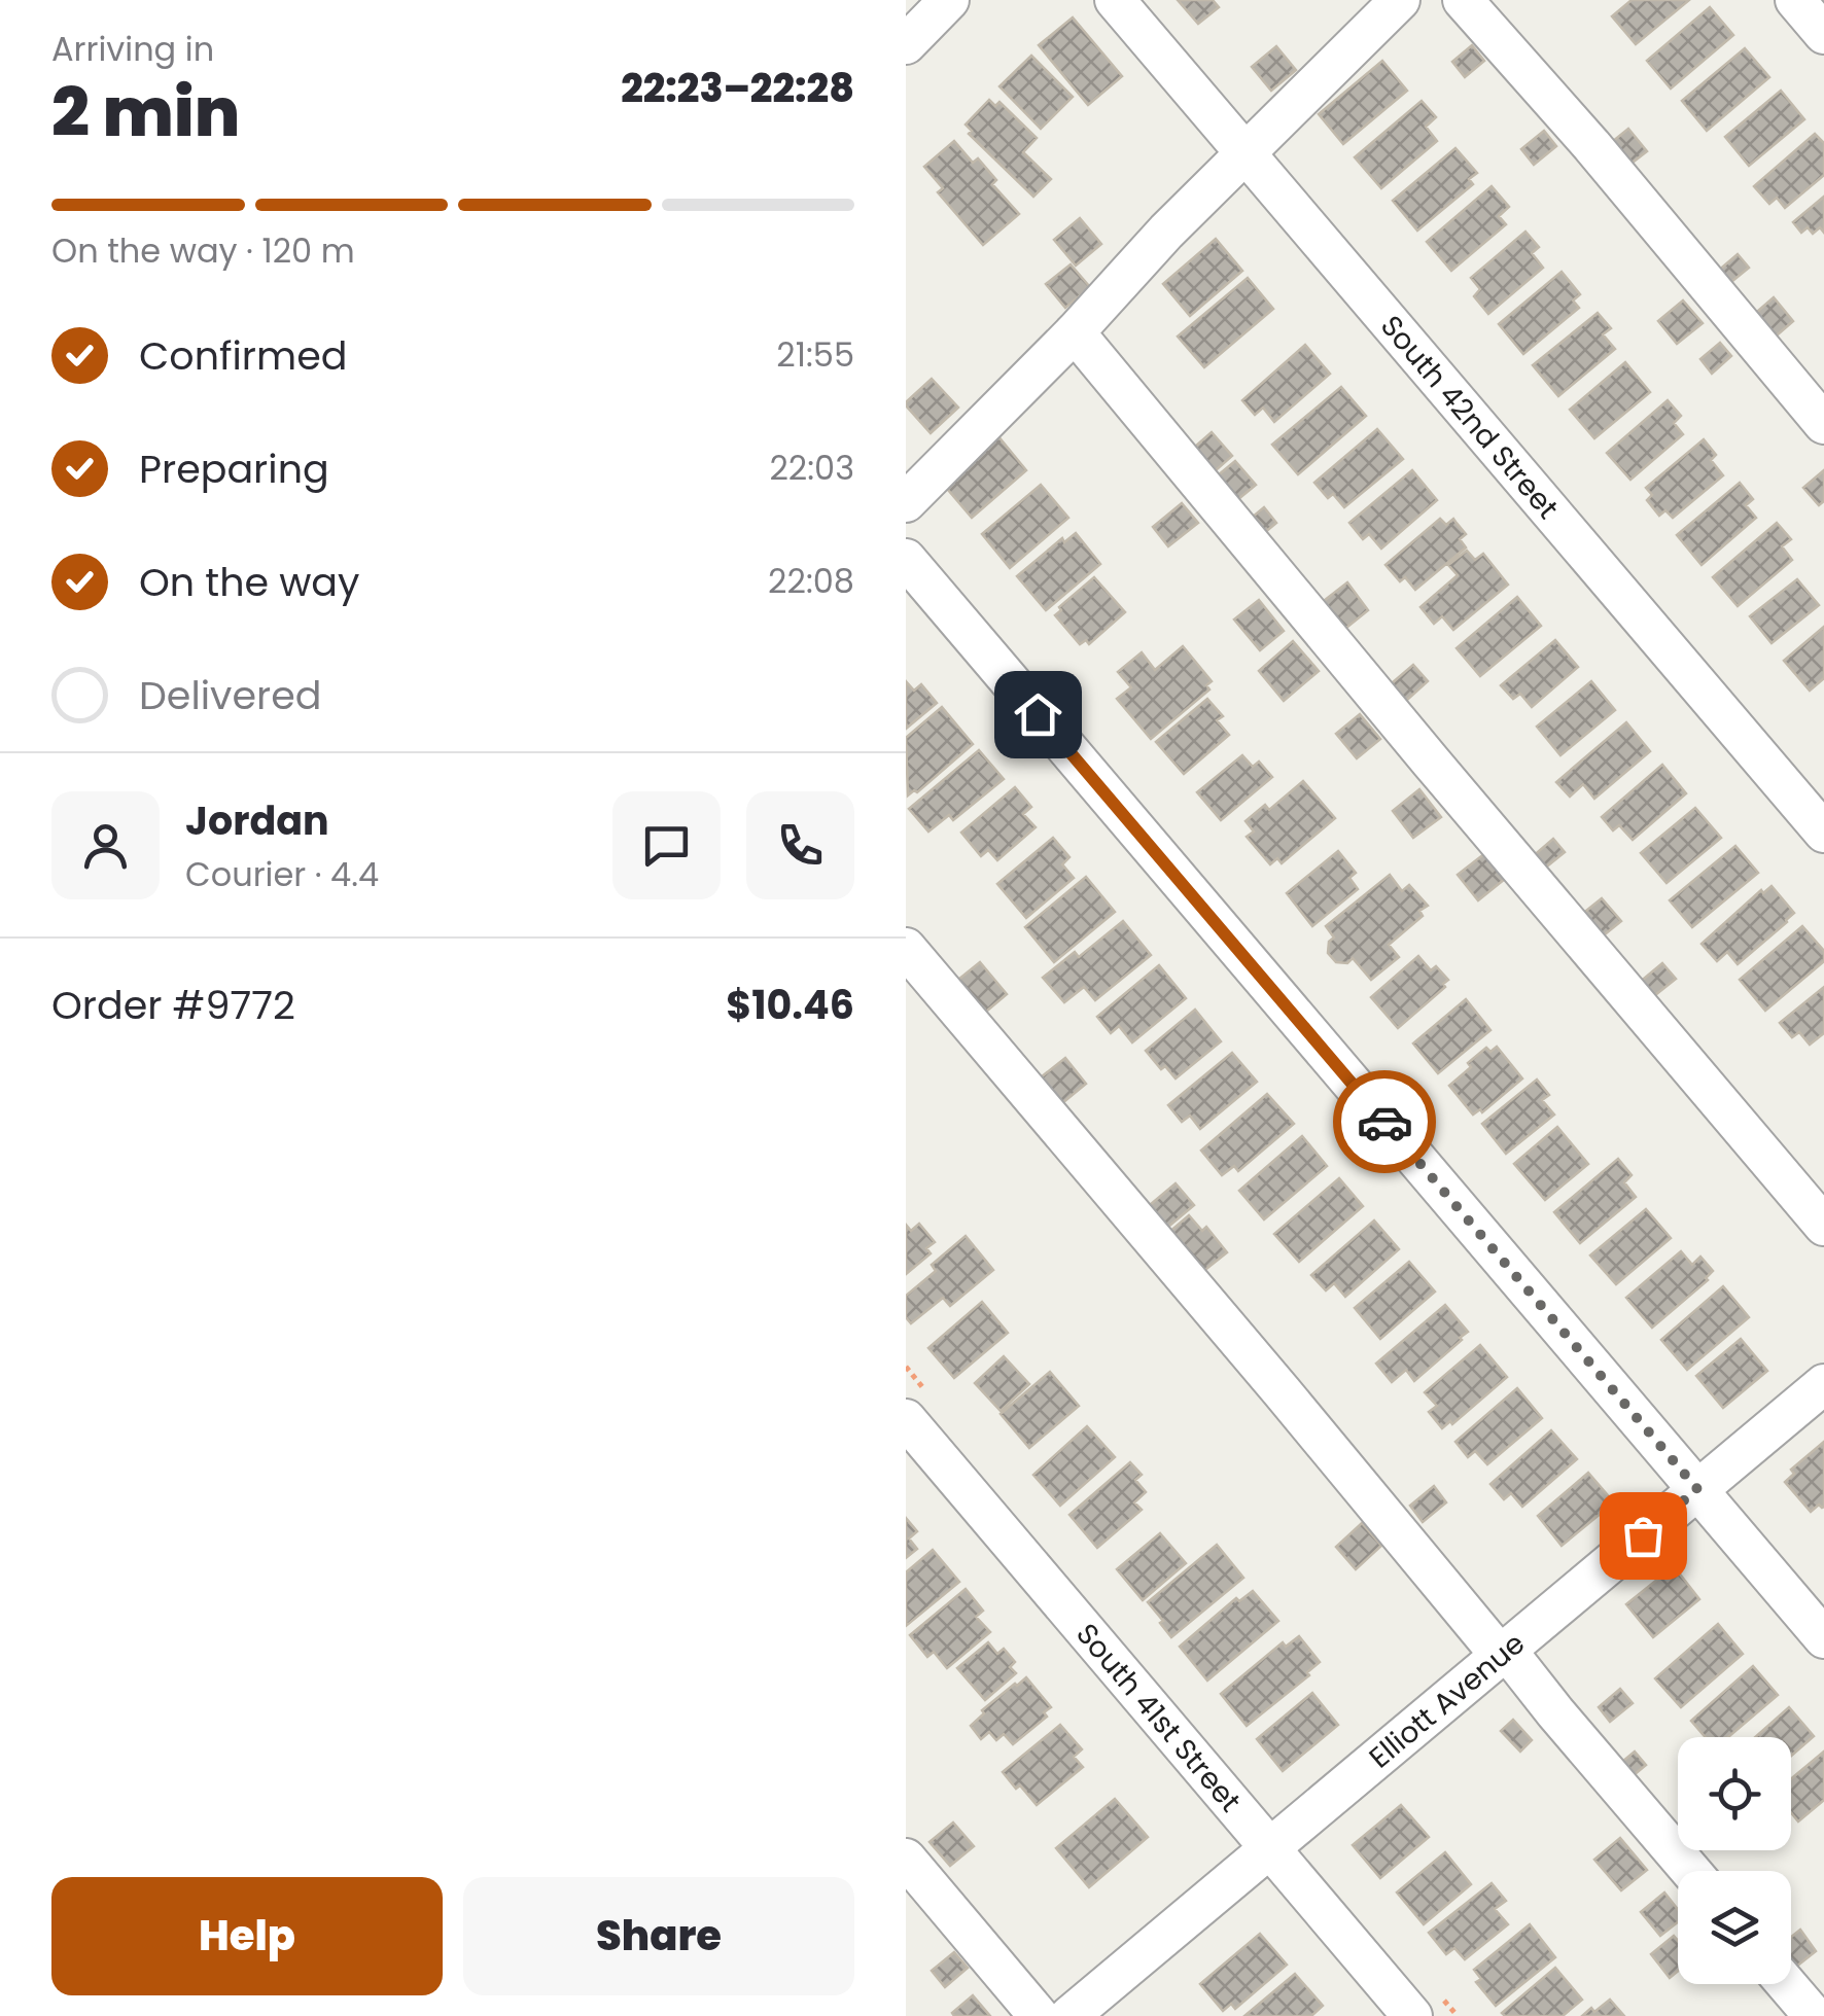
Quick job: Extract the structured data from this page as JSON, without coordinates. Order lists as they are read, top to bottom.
{
  "streets": {
    "street": ["South 42nd Street", "Elliott Avenue", "South 41st Street"]
  },
  "crossings": [
    ["Elliott Avenue", "South 41st Street"]
  ],
  "page": {
    "heading": ["2 min", "Arriving in", "22:23–22:28"],
    "panel": [
      "Jordan",
      "Courier · 4.4",
      "Order #9772",
      "$10.46"
    ],
    "bar": "On the way · 120 m",
    "list": [
      ["Confirmed", "21:55"],
      ["Preparing", "22:03"],
      ["On the way", "22:08"],
      "Delivered"
    ],
    "buttons": ["Help", "Share"]
  }
}
